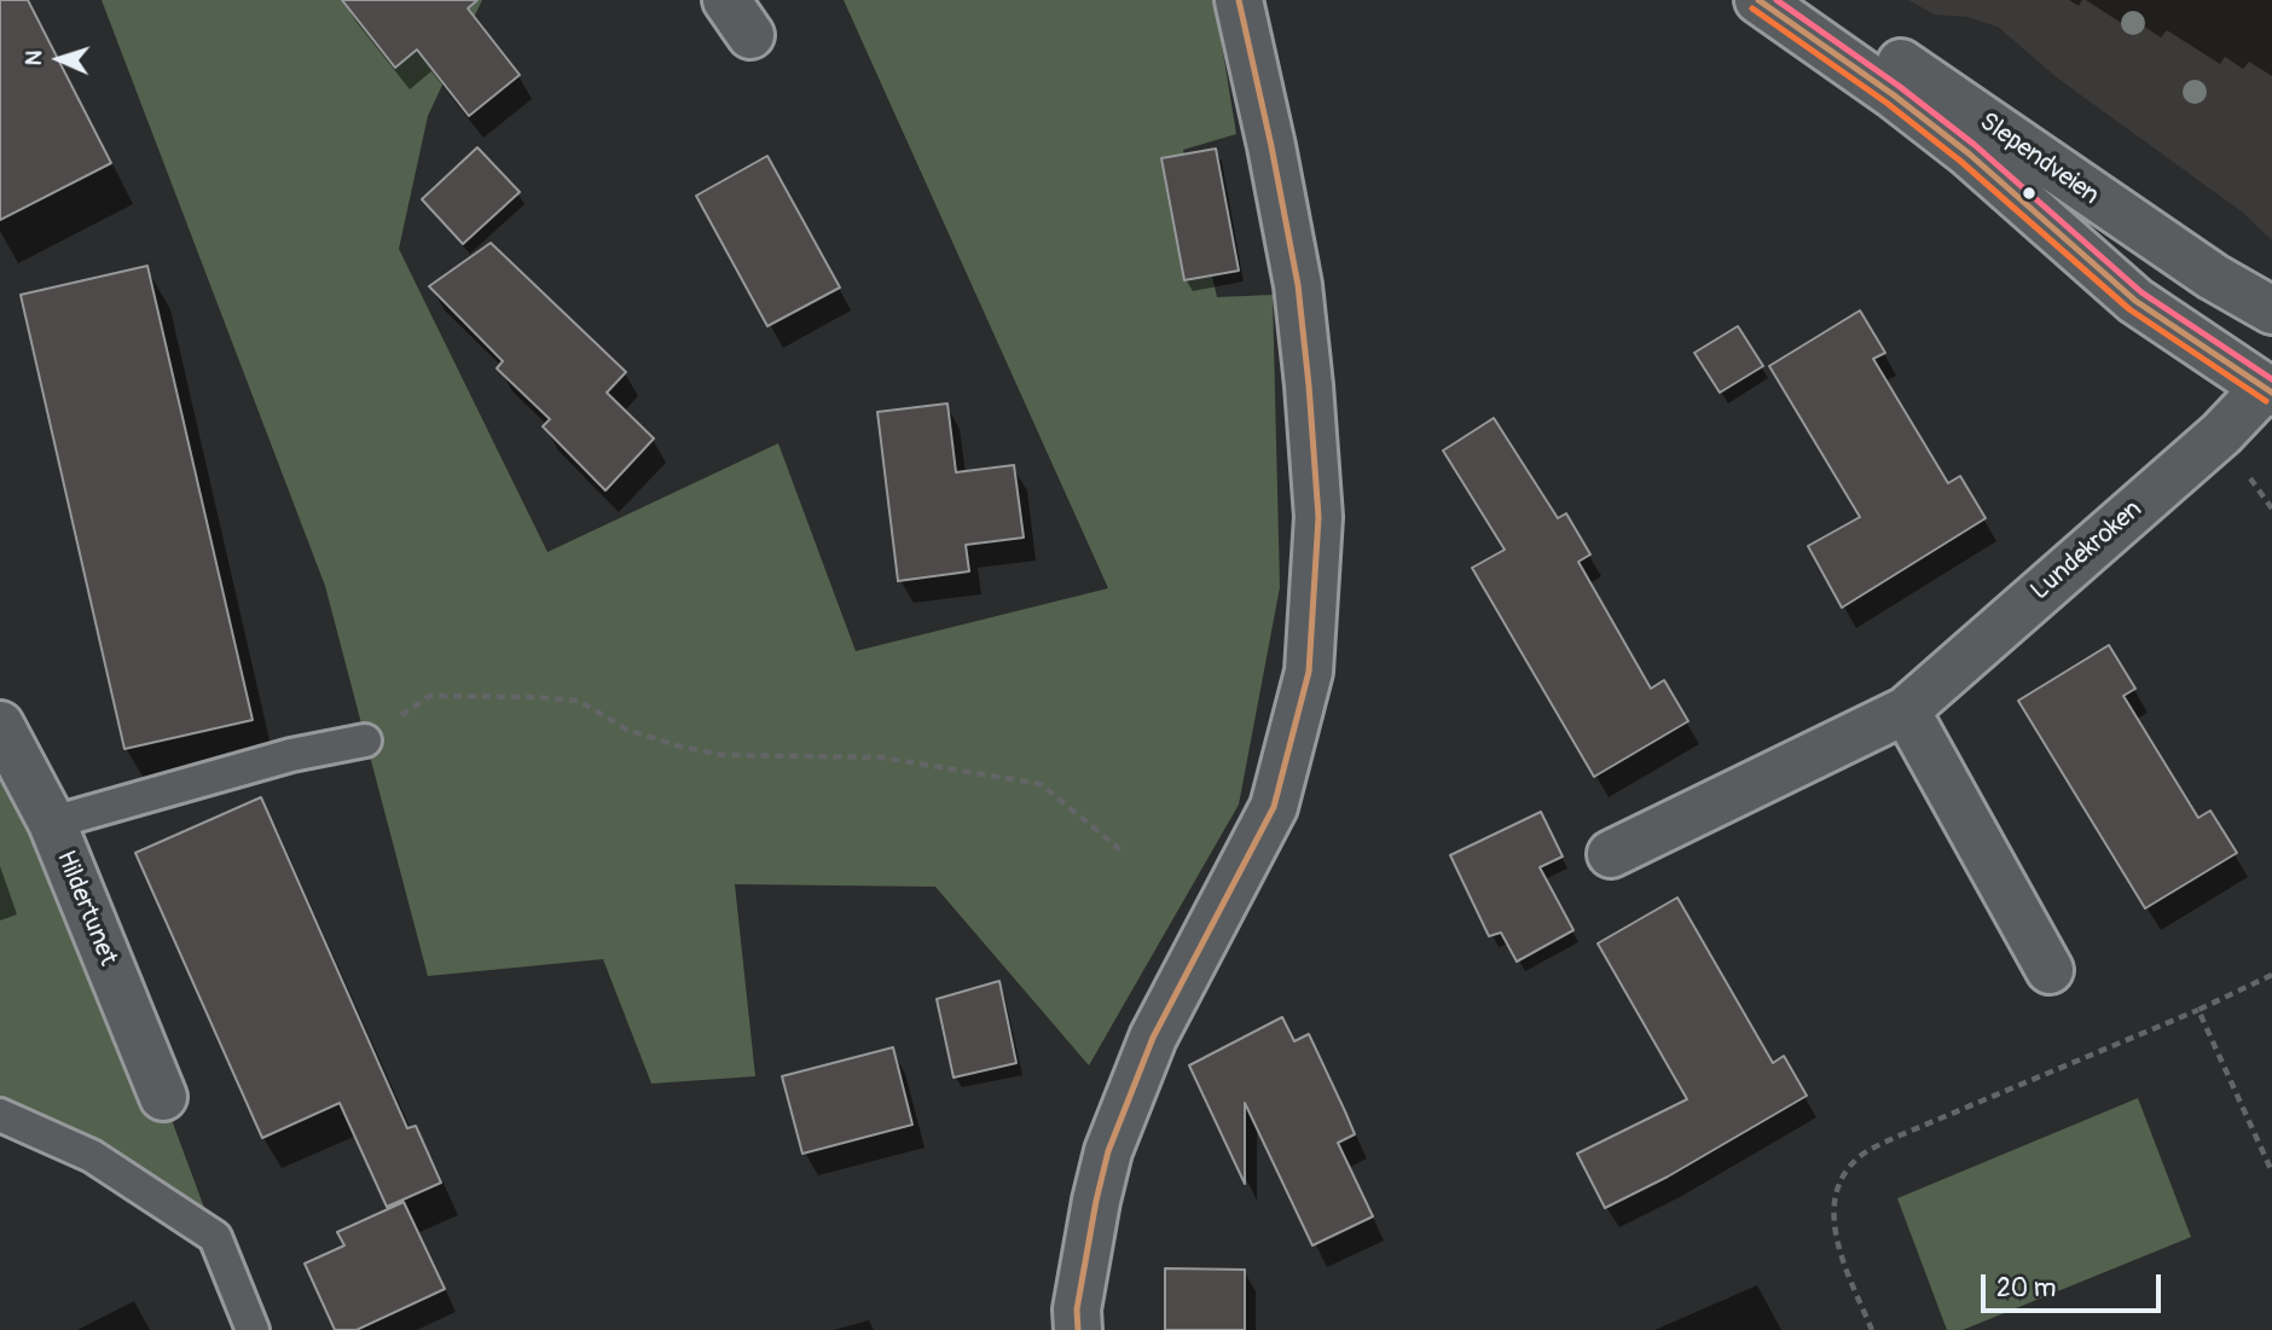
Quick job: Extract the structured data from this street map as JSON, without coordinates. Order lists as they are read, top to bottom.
{
  "streets": {
    "street": ["Slependveien", "Lundekroken", "Hildertunet"]
  },
  "crossings": [
    ["Slependveien", "Lundekroken"]
  ],
  "scale_bar": "20 m",
  "north": "left"
}
